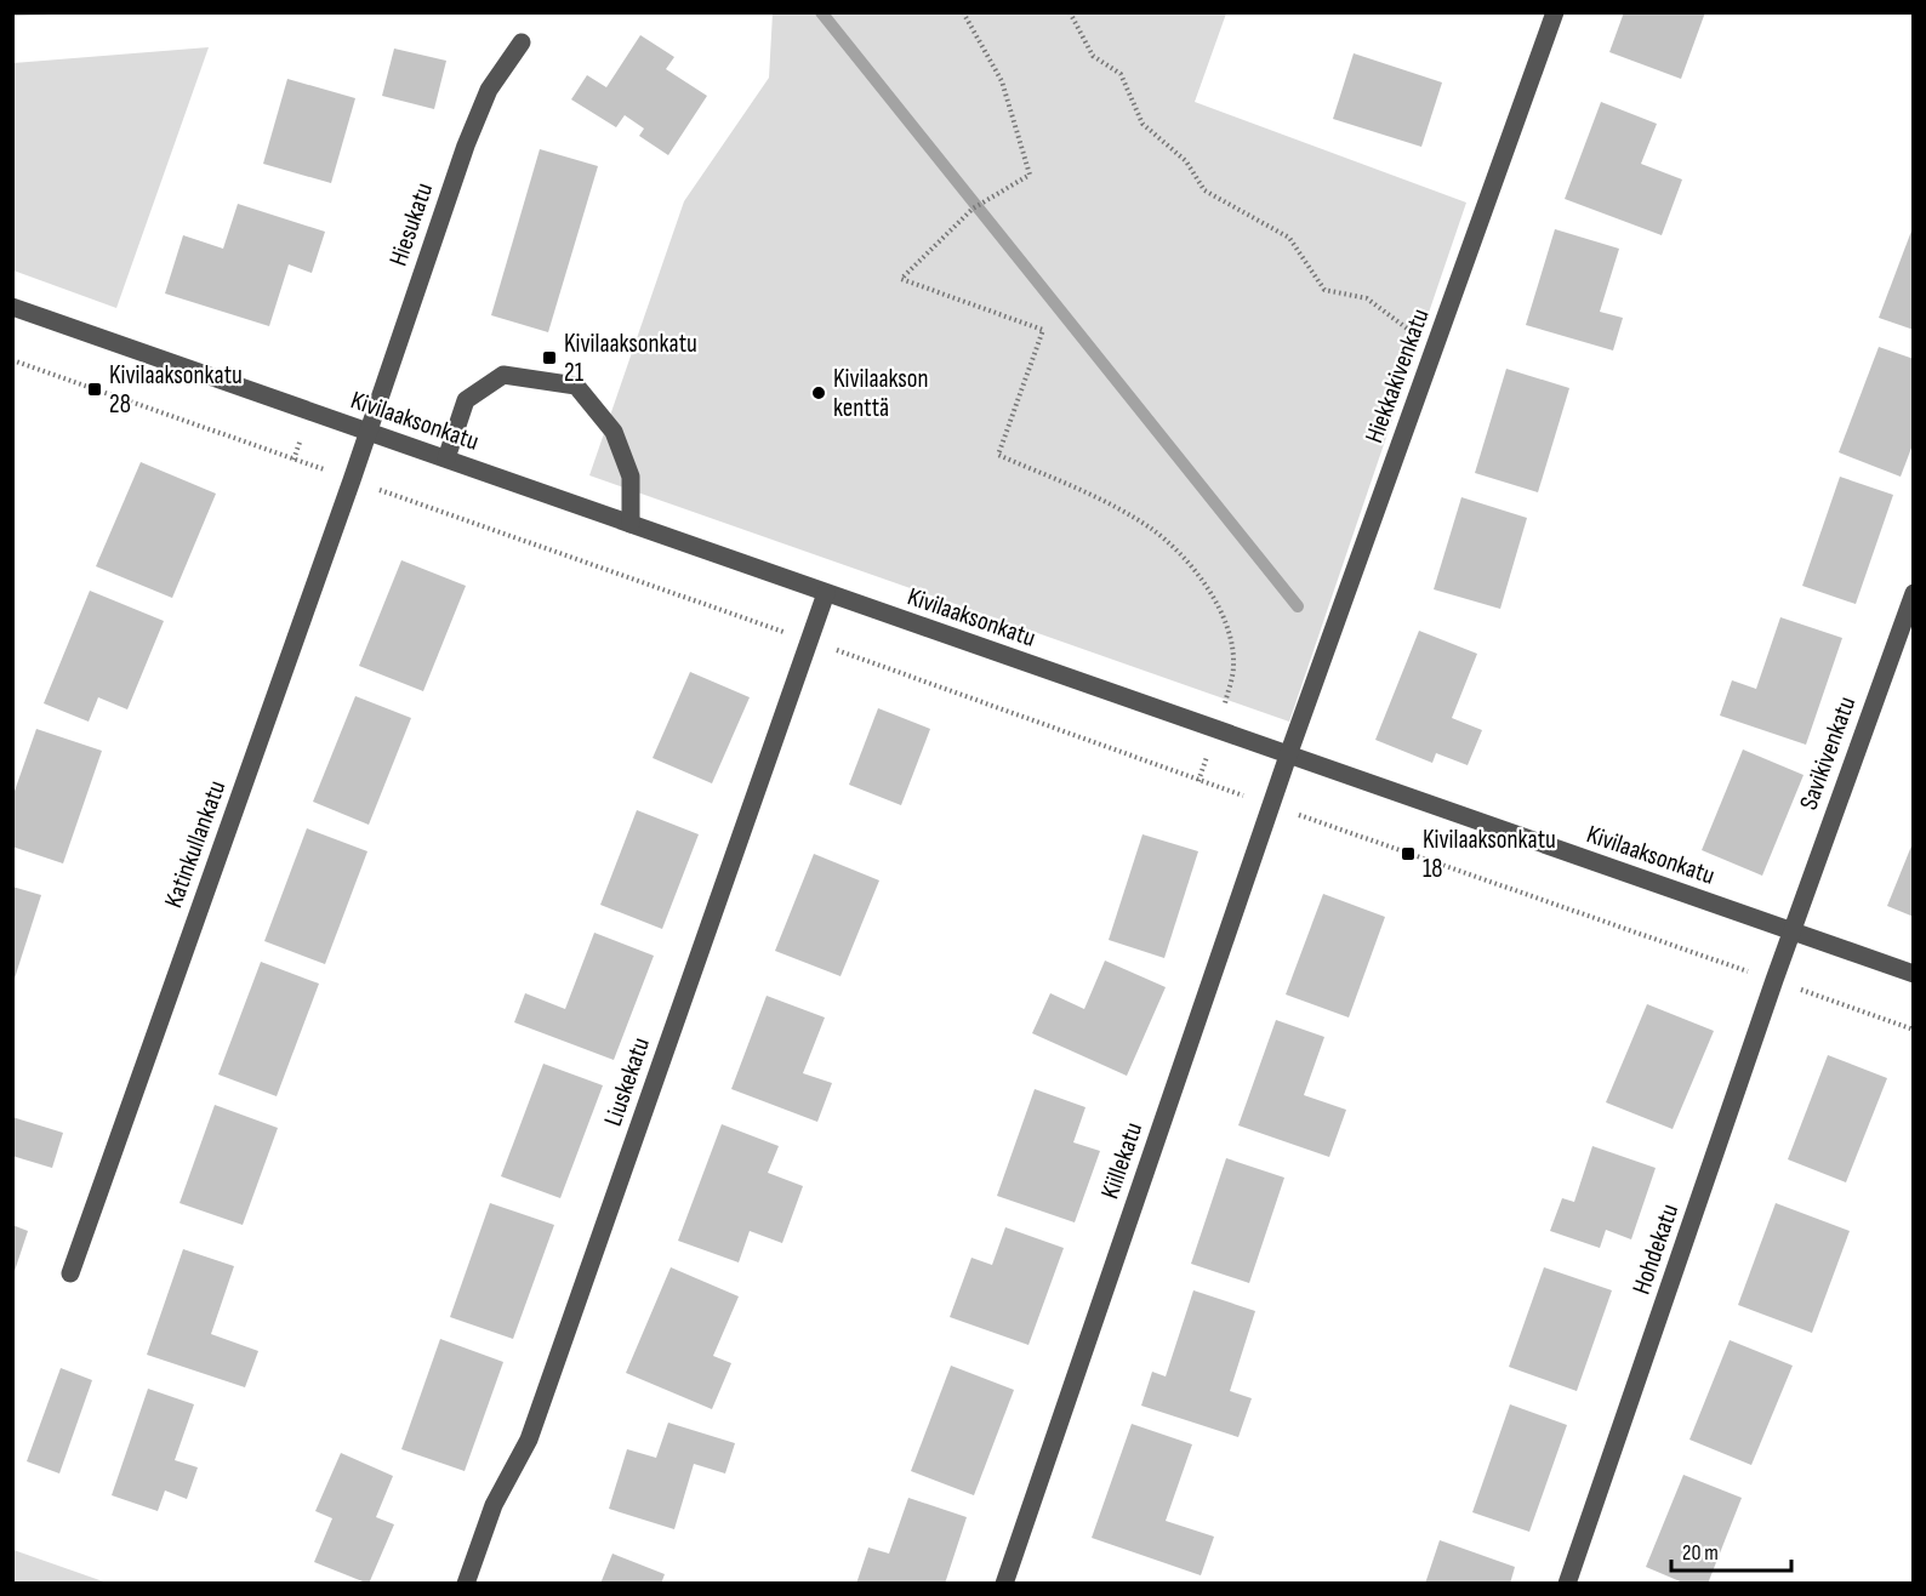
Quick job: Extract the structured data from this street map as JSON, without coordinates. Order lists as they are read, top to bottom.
{
  "streets": {
    "street": [
      "Hiesukatu",
      "Hiekkakivenkatu",
      "Kivilaaksonkatu",
      "Savikivenkatu",
      "Katinkullankatu",
      "Liuskekatu",
      "Kiillekatu",
      "Hohdekatu"
    ]
  },
  "crossings": [
    ["Hiesukatu", "Kivilaaksonkatu"],
    ["Hiesukatu", "Katinkullankatu"],
    ["Hiekkakivenkatu", "Kivilaaksonkatu"],
    ["Hiekkakivenkatu", "Kiillekatu"],
    ["Kivilaaksonkatu", "Savikivenkatu"],
    ["Kivilaaksonkatu", "Katinkullankatu"],
    ["Kivilaaksonkatu", "Liuskekatu"],
    ["Kivilaaksonkatu", "Kiillekatu"],
    ["Kivilaaksonkatu", "Hohdekatu"],
    ["Savikivenkatu", "Hohdekatu"]
  ],
  "places": {
    "transit": ["Kivilaaksonkatu 21", "Kivilaaksonkatu 28", "Kivilaaksonkatu 18"],
    "other": ["Kivilaakson kenttä"]
  },
  "scale_bar": "20 m"
}
